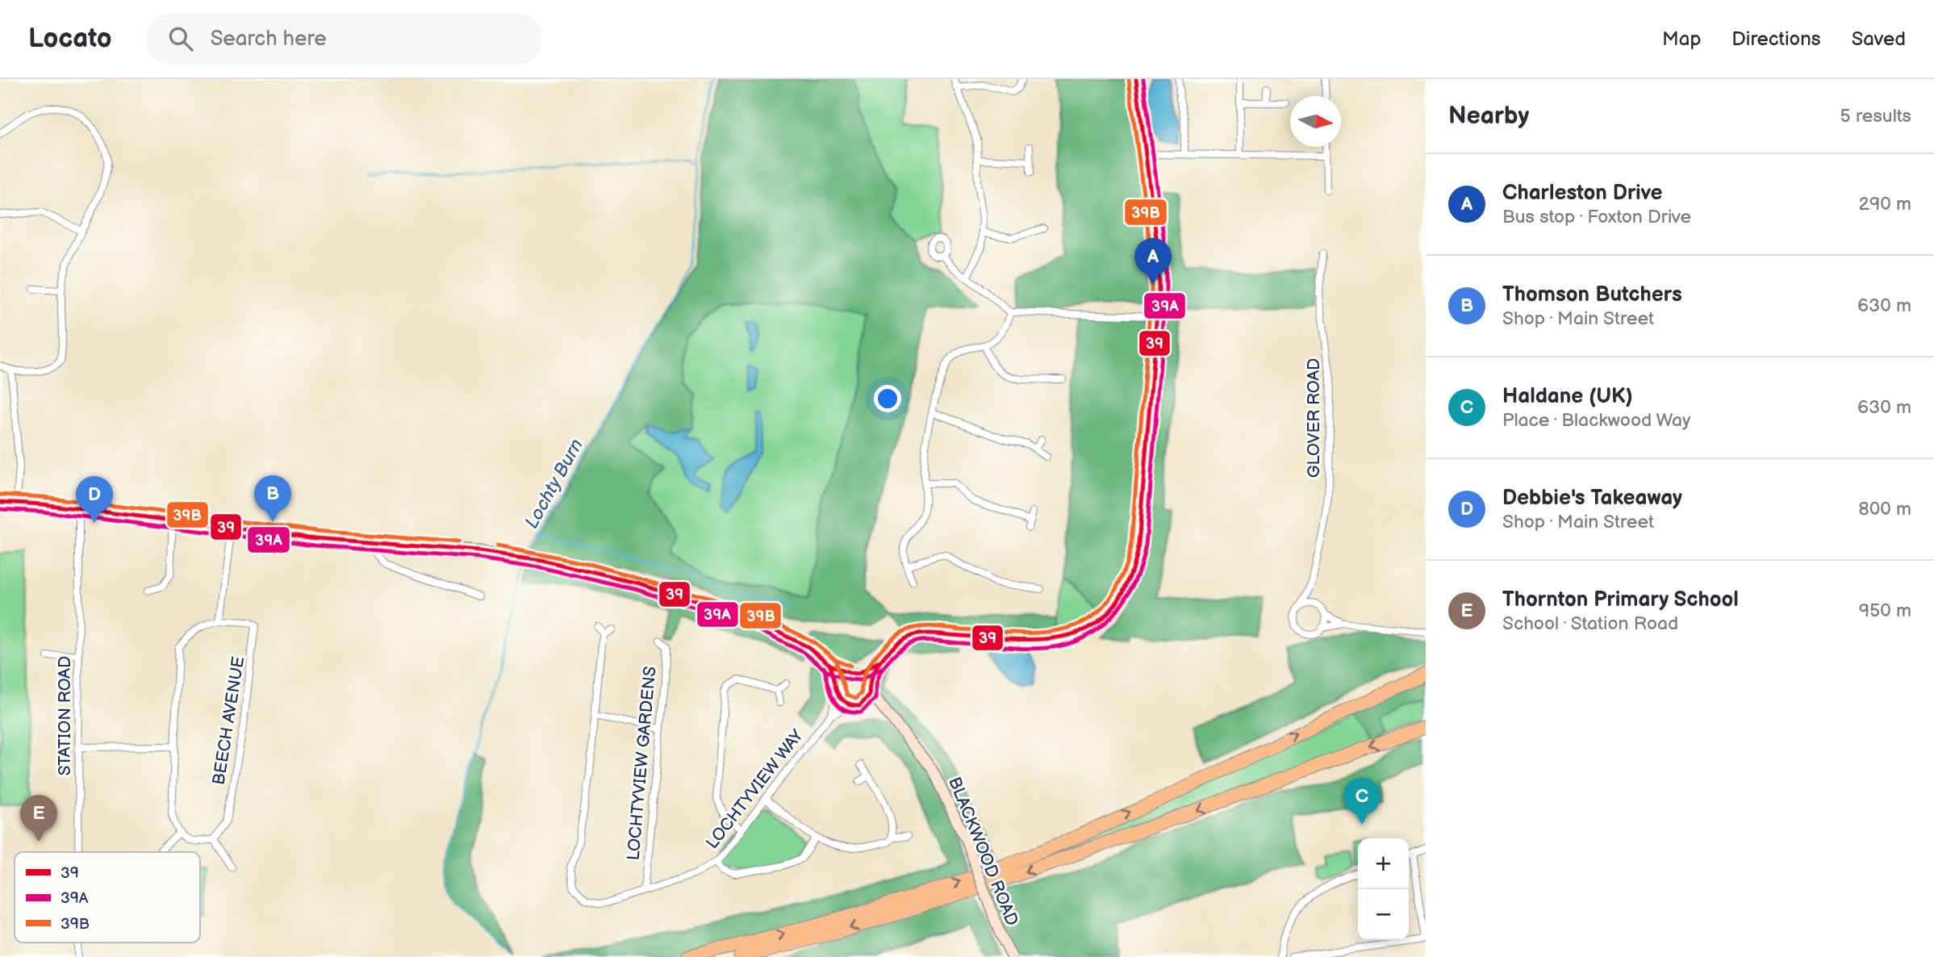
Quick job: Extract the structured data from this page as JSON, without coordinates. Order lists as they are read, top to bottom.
{
  "streets": {
    "main road": ["BLACKWOOD ROAD"],
    "street": [
      "GLOVER ROAD",
      "STATION ROAD",
      "BEECH AVENUE",
      "LOCHTYVIEW GARDENS",
      "LOCHTYVIEW WAY"
    ]
  },
  "crossings": [
    ["LOCHTYVIEW GARDENS", "LOCHTYVIEW WAY"],
    ["LOCHTYVIEW WAY", "BLACKWOOD ROAD"]
  ],
  "water": ["Lochty Burn"],
  "lines": ["transit line 39", "transit line 39A", "transit line 39B"],
  "legend": ["39", "39A", "39B"],
  "north": "right",
  "page": {
    "header": "Locato",
    "search": "Search here",
    "nav": ["Map", "Directions", "Saved"],
    "heading": ["Nearby", "5 results"],
    "list": [
      {
        "mark": "A",
        "name": "Charleston Drive",
        "note": "Bus stop · Foxton Drive",
        "value": "290 m"
      },
      {
        "mark": "B",
        "name": "Thomson Butchers",
        "note": "Shop · Main Street",
        "value": "630 m"
      },
      {
        "mark": "C",
        "name": "Haldane (UK)",
        "note": "Place · Blackwood Way",
        "value": "630 m"
      },
      {
        "mark": "D",
        "name": "Debbie's Takeaway",
        "note": "Shop · Main Street",
        "value": "800 m"
      },
      {
        "mark": "E",
        "name": "Thornton Primary School",
        "note": "School · Station Road",
        "value": "950 m"
      }
    ],
    "pins": [
      "A",
      "B",
      "D",
      "C",
      "E"
    ],
    "map_buttons": ["+", "−"]
  }
}
